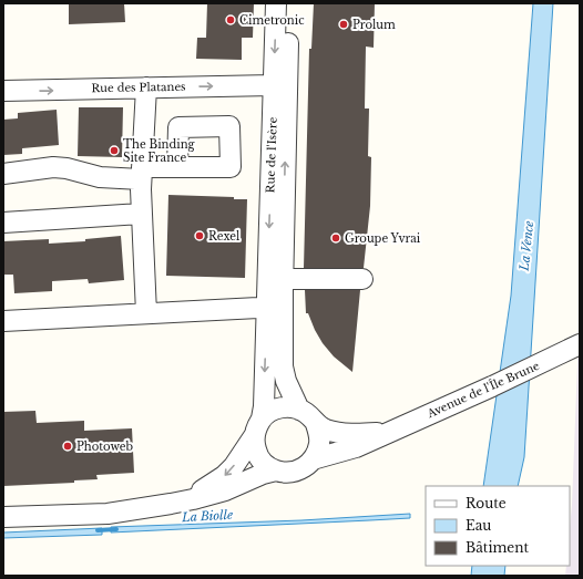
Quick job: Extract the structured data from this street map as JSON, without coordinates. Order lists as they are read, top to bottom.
{
  "streets": {
    "street": ["Rue des Platanes", "Rue de l'Isère", "Avenue de l'Île Brune"]
  },
  "crossings": [
    ["Rue des Platanes", "Rue de l'Isère"],
    ["Rue de l'Isère", "Avenue de l'Île Brune"]
  ],
  "water": ["La Vence", "La Biolle"],
  "places": [
    "Cimetronic",
    "Prolum",
    "The Binding Site France",
    "Rexel",
    "Groupe Yvrai",
    "Photoweb"
  ],
  "legend": ["Route", "Eau", "Bâtiment"]
}
